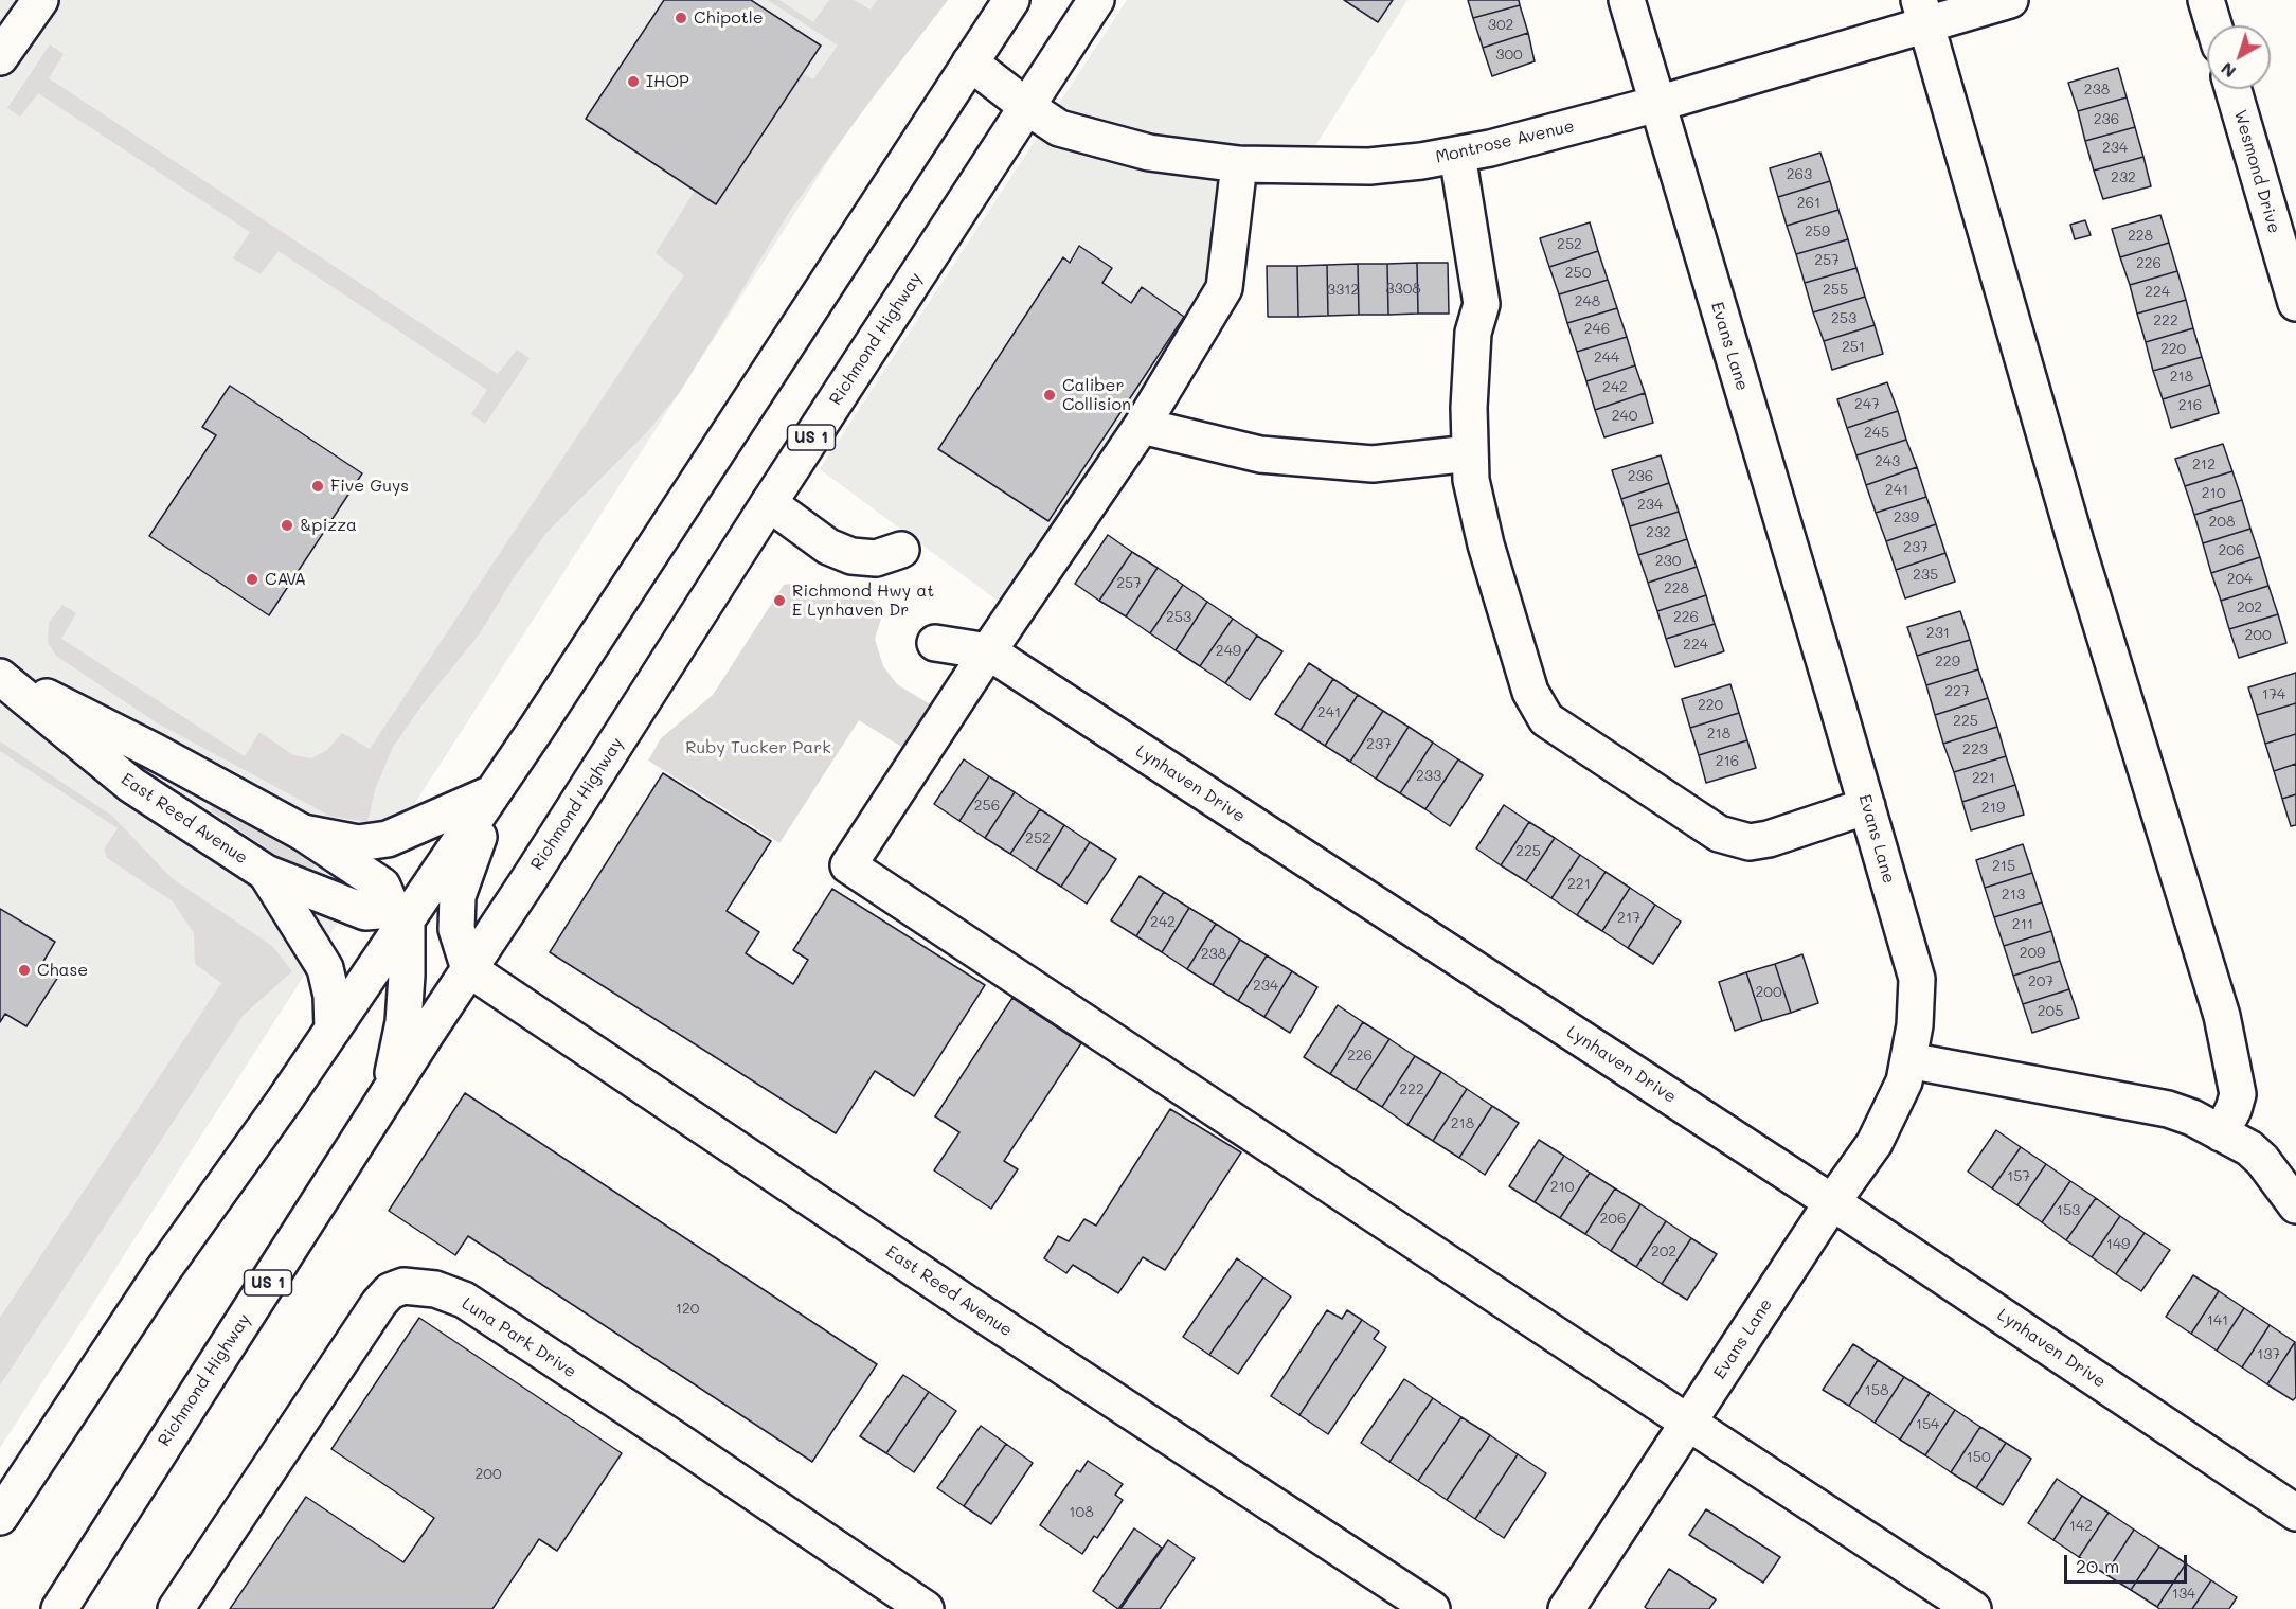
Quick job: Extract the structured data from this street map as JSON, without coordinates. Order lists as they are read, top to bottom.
{
  "streets": {
    "main road": [
      "Montrose Avenue",
      "Wesmond Drive",
      "Richmond Highway",
      "Evans Lane",
      "US 1",
      "Lynhaven Drive",
      "East Reed Avenue",
      "Luna Park Drive"
    ]
  },
  "crossings": [
    ["Montrose Avenue", "Richmond Highway"],
    ["Montrose Avenue", "Evans Lane"],
    ["Richmond Highway", "East Reed Avenue"],
    ["Evans Lane", "Lynhaven Drive"]
  ],
  "parks": ["Ruby Tucker Park"],
  "places": [
    "Chipotle",
    "IHOP",
    "Caliber Collision",
    "Five Guys",
    "&pizza",
    "CAVA",
    "Richmond Hwy at E Lynhaven Dr",
    "Chase"
  ],
  "house_numbers": [
    "302",
    "300",
    "238",
    "236",
    "234",
    "263",
    "232",
    "261",
    "259",
    "228",
    "252",
    "257",
    "226",
    "250",
    "3308",
    "3312",
    "255",
    "224",
    "248",
    "253",
    "222",
    "246",
    "251",
    "220",
    "244",
    "218",
    "242",
    "247",
    "216",
    "240",
    "245",
    "243",
    "212",
    "236",
    "241",
    "210",
    "234",
    "239",
    "208",
    "232",
    "237",
    "206",
    "230",
    "235",
    "204",
    "257",
    "228",
    "202",
    "253",
    "226",
    "231",
    "200",
    "224",
    "249",
    "229",
    "227",
    "174",
    "220",
    "241",
    "225",
    "218",
    "237",
    "223",
    "216",
    "233",
    "221",
    "256",
    "219",
    "252",
    "225",
    "215",
    "221",
    "213",
    "217",
    "242",
    "211",
    "209",
    "238",
    "207",
    "234",
    "200",
    "205",
    "226",
    "222",
    "218",
    "157",
    "210",
    "153",
    "206",
    "149",
    "202",
    "120",
    "141",
    "137",
    "158",
    "154",
    "150",
    "200",
    "108",
    "142",
    "134"
  ],
  "scale_bar": "20 m",
  "north": "bottom left"
}
